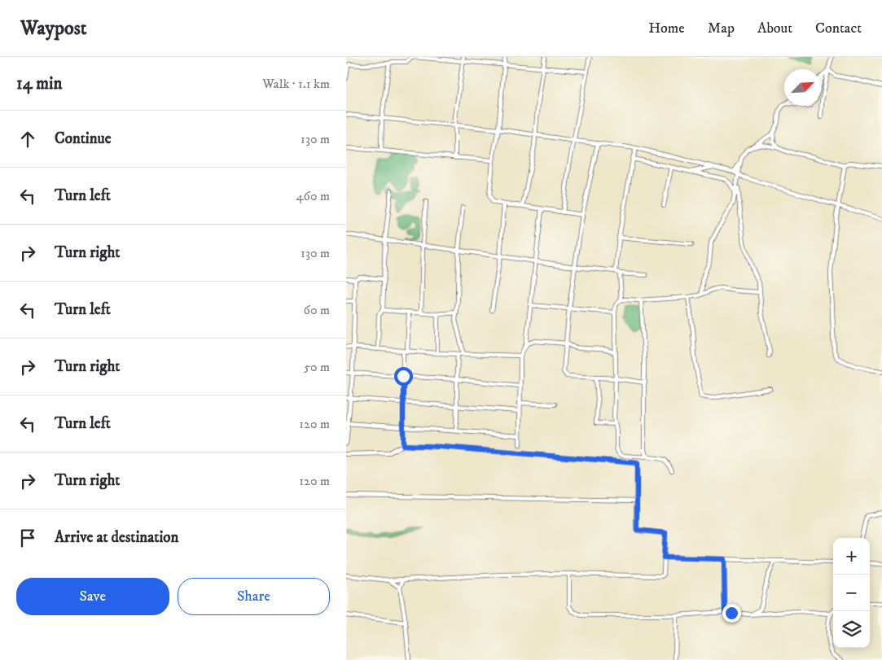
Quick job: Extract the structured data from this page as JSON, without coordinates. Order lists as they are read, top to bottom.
{
  "north": "top right",
  "page": {
    "header": "Waypost",
    "nav": [
      "Home",
      "Map",
      "About",
      "Contact"
    ],
    "heading": ["14 min", "Walk · 1.1 km"],
    "list": [
      ["Continue", "130 m"],
      ["Turn left", "460 m"],
      ["Turn right", "130 m"],
      ["Turn left", "60 m"],
      ["Turn right", "50 m"],
      ["Turn left", "120 m"],
      ["Turn right", "120 m"],
      "Arrive at destination"
    ],
    "map_buttons": ["+", "−"],
    "buttons": ["Save", "Share"]
  }
}
